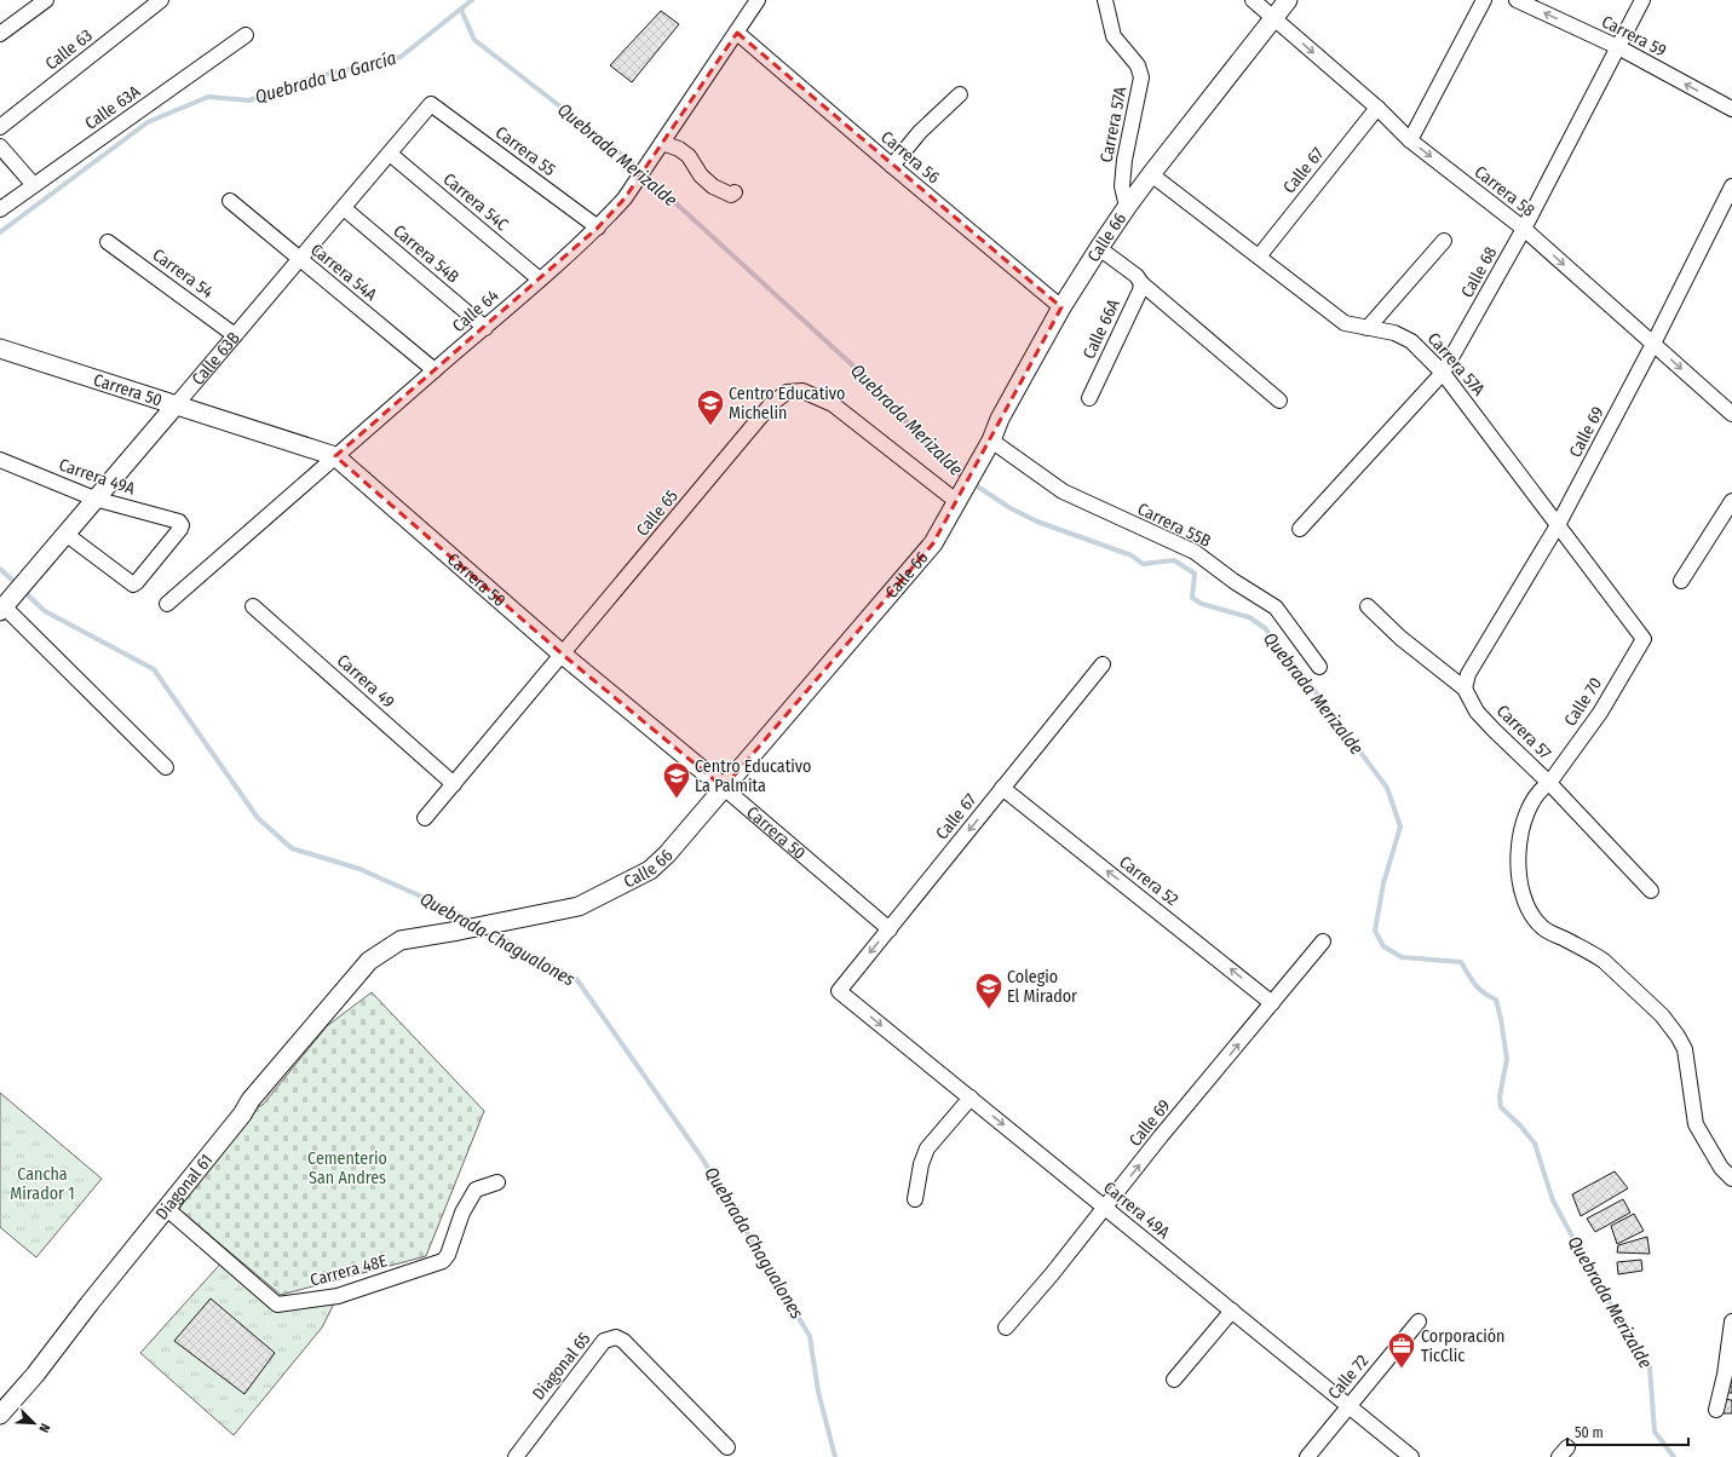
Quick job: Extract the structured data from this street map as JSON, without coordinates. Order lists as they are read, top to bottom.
{
  "streets": {
    "street": [
      "Carrera 59",
      "Calle 63",
      "Calle 63A",
      "Carrera 57A",
      "Carrera 55",
      "Carrera 56",
      "Calle 67",
      "Carrera 58",
      "Carrera 54C",
      "Calle 66",
      "Carrera 54B",
      "Carrera 54A",
      "Calle 68",
      "Carrera 54",
      "Calle 64",
      "Calle 66A",
      "Calle 63B",
      "Carrera 50",
      "Calle 69",
      "Carrera 49A",
      "Calle 65",
      "Carrera 55B",
      "Carrera 49",
      "Calle 70",
      "Carrera 57",
      "Carrera 52",
      "Diagonal 61",
      "Carrera 48E",
      "Diagonal 65",
      "Calle 72"
    ]
  },
  "crossings": [
    ["Carrera 59", "Calle 68"],
    ["Carrera 57A", "Calle 67"],
    ["Carrera 57A", "Calle 66"],
    ["Carrera 57A", "Calle 68"],
    ["Carrera 57A", "Calle 69"],
    ["Carrera 57A", "Calle 70"],
    ["Carrera 55", "Calle 64"],
    ["Carrera 55", "Calle 63B"],
    ["Carrera 56", "Calle 66"],
    ["Carrera 56", "Calle 64"],
    ["Calle 67", "Carrera 58"],
    ["Calle 67", "Carrera 50"],
    ["Calle 67", "Carrera 49A"],
    ["Calle 67", "Carrera 52"],
    ["Carrera 58", "Calle 66"],
    ["Carrera 58", "Calle 68"],
    ["Carrera 58", "Calle 69"],
    ["Carrera 54C", "Calle 64"],
    ["Carrera 54C", "Calle 63B"],
    ["Calle 66", "Carrera 50"],
    ["Calle 66", "Calle 65"],
    ["Calle 66", "Carrera 55B"],
    ["Calle 66", "Diagonal 61"],
    ["Carrera 54B", "Calle 64"],
    ["Carrera 54B", "Calle 63B"],
    ["Carrera 54A", "Calle 64"],
    ["Carrera 54A", "Calle 63B"],
    ["Carrera 54", "Calle 63B"],
    ["Calle 64", "Carrera 50"],
    ["Calle 63B", "Carrera 50"],
    ["Calle 63B", "Carrera 49A"],
    ["Carrera 50", "Calle 65"],
    ["Calle 69", "Carrera 49A"],
    ["Calle 69", "Carrera 57"],
    ["Calle 69", "Carrera 52"],
    ["Carrera 49A", "Calle 72"],
    ["Calle 65", "Carrera 49"],
    ["Calle 70", "Carrera 57"],
    ["Diagonal 61", "Carrera 48E"]
  ],
  "one_way": [
    "Carrera 59",
    "Calle 67",
    "Carrera 58",
    "Carrera 52"
  ],
  "water": ["Quebrada La García", "Quebrada Merizalde", "Quebrada Chagualones"],
  "parks": ["Cementerio San Andres", "Cancha Mirador 1"],
  "places": {
    "school or university": ["Centro Educativo Michelin", "Centro Educativo La Palmita", "Colegio El Mirador"],
    "office": ["Corporación TicClic"]
  },
  "scale_bar": "50 m",
  "north": "bottom right"
}
